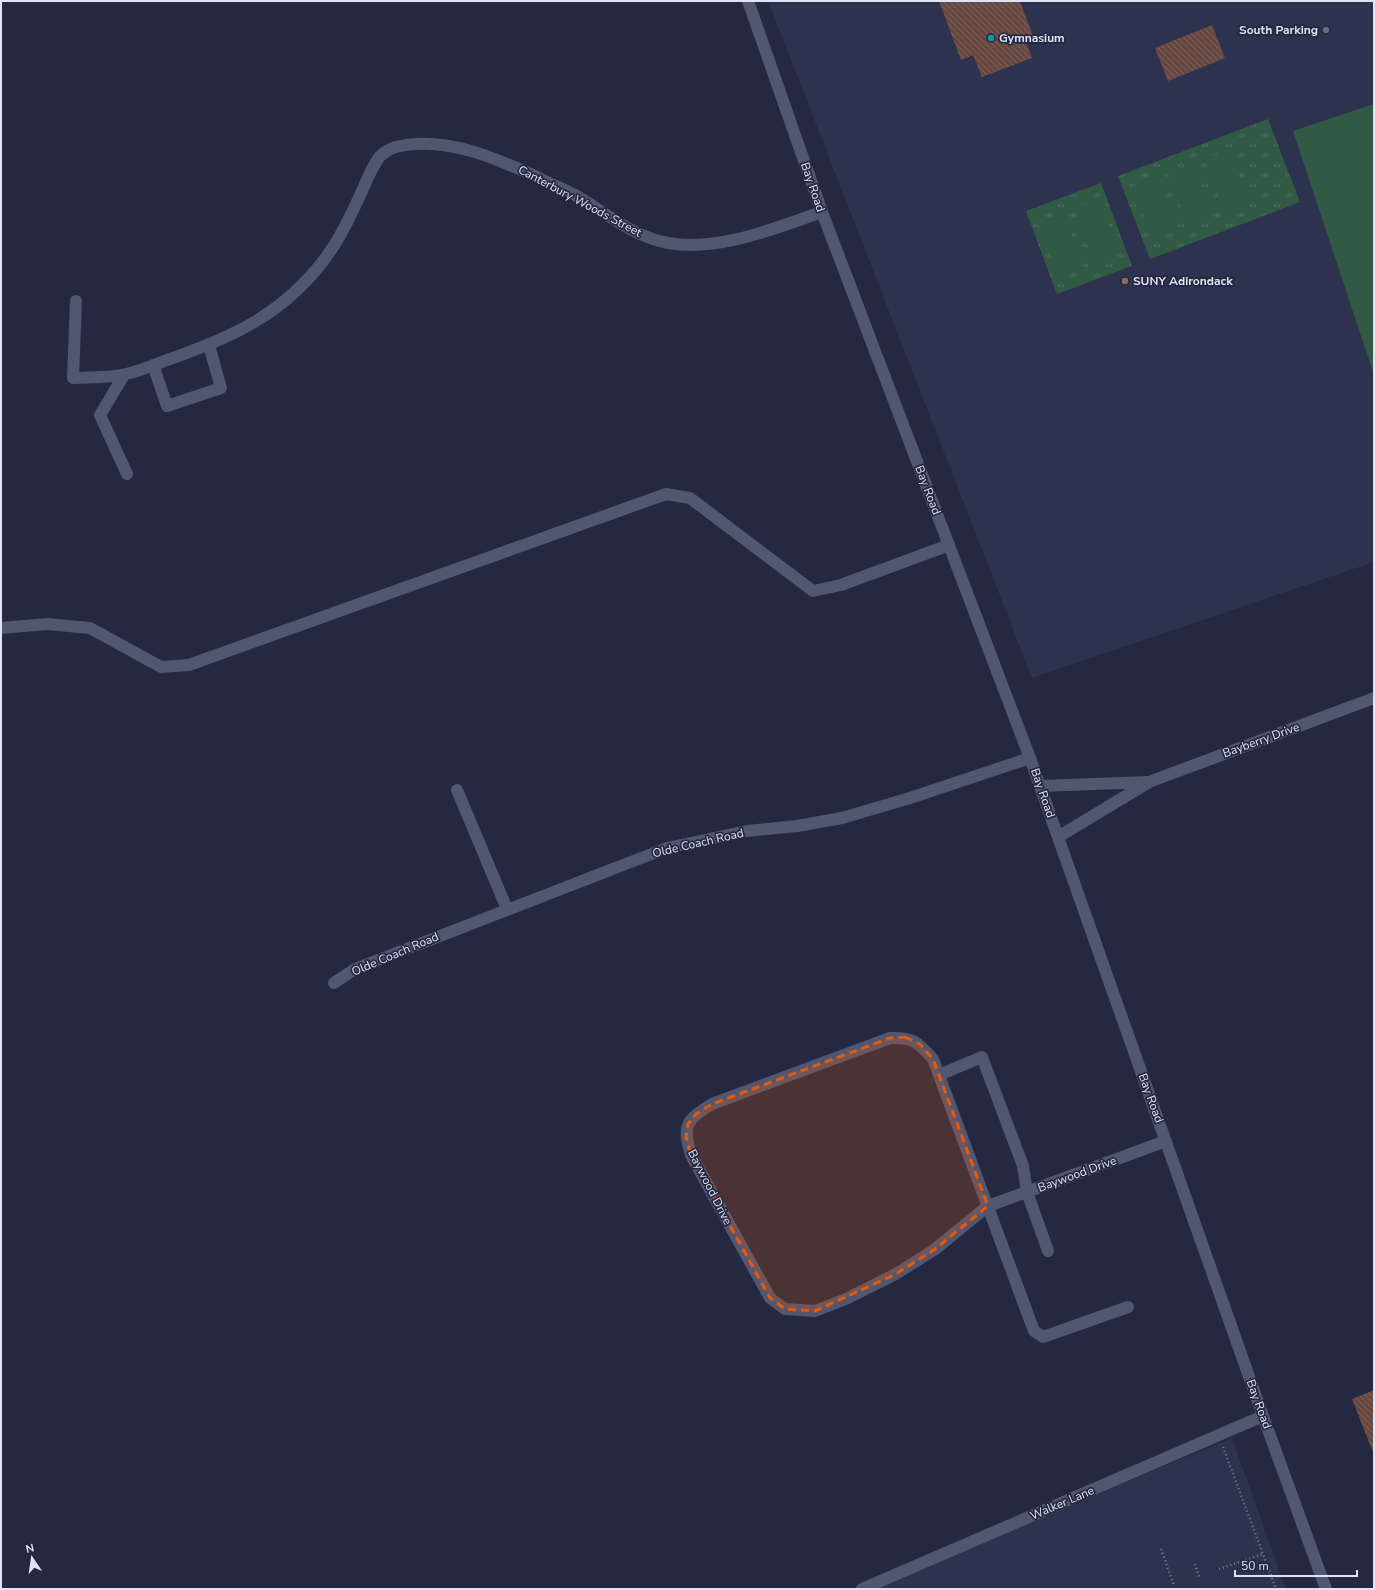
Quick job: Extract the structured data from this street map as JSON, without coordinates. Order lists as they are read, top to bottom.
{
  "streets": {
    "street": [
      "Bay Road",
      "Canterbury Woods Street",
      "Bayberry Drive",
      "Olde Coach Road",
      "Baywood Drive",
      "Walker Lane"
    ]
  },
  "crossings": [
    ["Bay Road", "Canterbury Woods Street"],
    ["Bay Road", "Bayberry Drive"],
    ["Bay Road", "Olde Coach Road"],
    ["Bay Road", "Baywood Drive"],
    ["Bay Road", "Walker Lane"]
  ],
  "places": ["South Parking", "Gymnasium", "SUNY Adirondack"],
  "scale_bar": "50 m",
  "north": "top"
}
